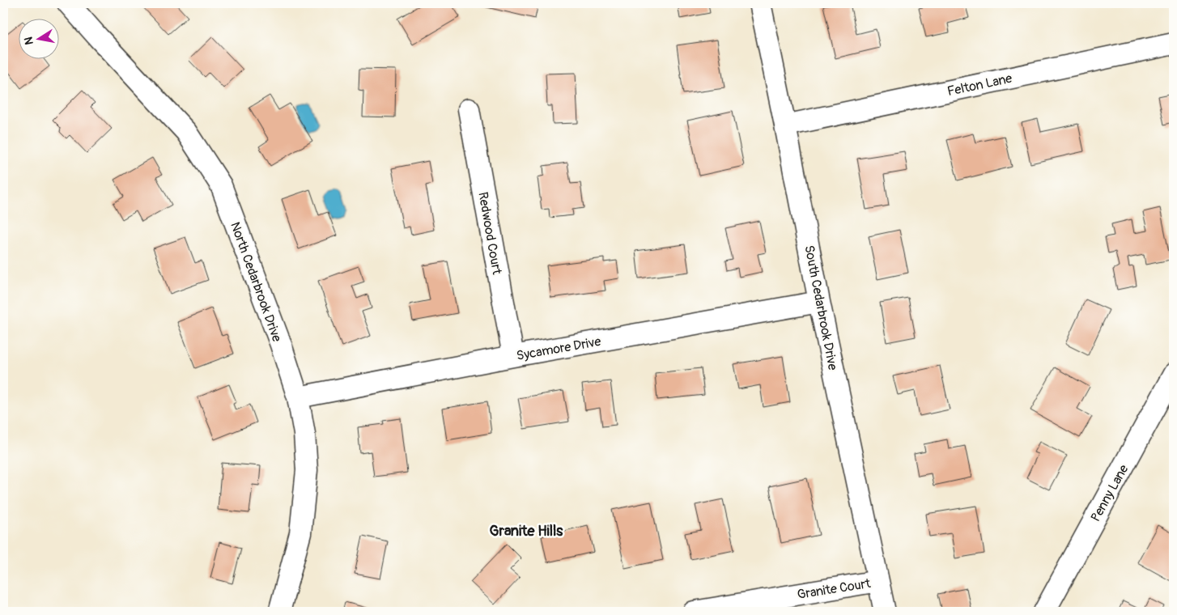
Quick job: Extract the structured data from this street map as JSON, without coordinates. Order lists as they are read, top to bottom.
{
  "streets": {
    "street": [
      "Felton Lane",
      "Redwood Court",
      "North Cedarbrook Drive",
      "South Cedarbrook Drive",
      "Sycamore Drive",
      "Penny Lane",
      "Granite Court"
    ]
  },
  "crossings": [
    ["Felton Lane", "South Cedarbrook Drive"],
    ["Redwood Court", "Sycamore Drive"],
    ["North Cedarbrook Drive", "Sycamore Drive"],
    ["South Cedarbrook Drive", "Sycamore Drive"],
    ["South Cedarbrook Drive", "Granite Court"]
  ],
  "districts": ["Granite Hills"],
  "north": "left"
}
